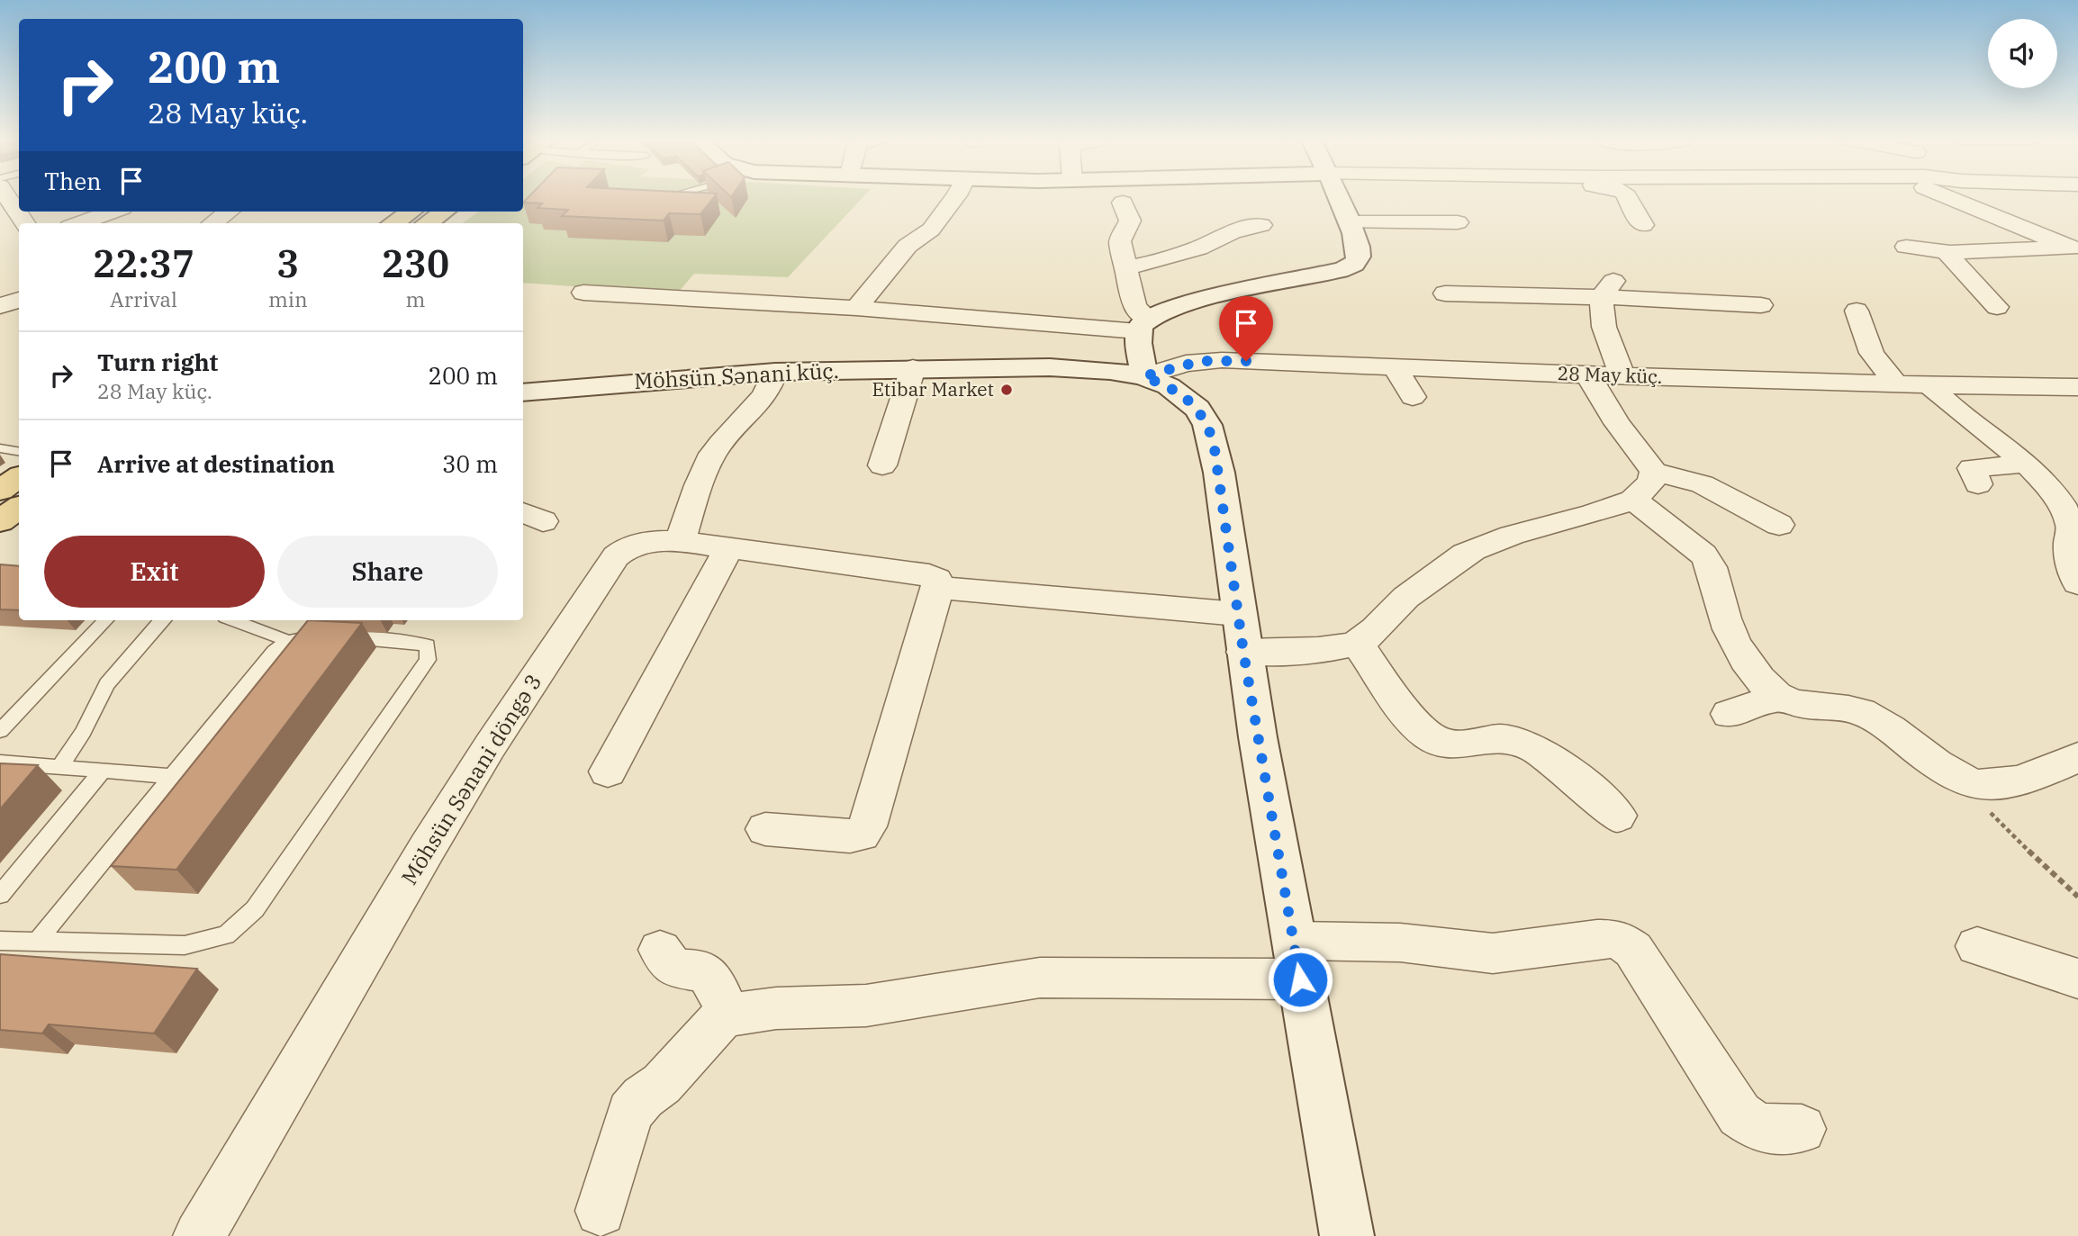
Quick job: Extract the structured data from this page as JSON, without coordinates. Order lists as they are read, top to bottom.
{
  "streets": {
    "street": ["28 May küç.", "Möhsün Sənani küç.", "Möhsün Sənani döngə 3"]
  },
  "crossings": [
    ["28 May küç.", "Möhsün Sənani küç."]
  ],
  "places": ["Etibar Market"],
  "page": {
    "turn": ["200 m", "28 May küç."],
    "then": "Then",
    "eta": [
      "22:37",
      "Arrival",
      "3",
      "min",
      "230",
      "m"
    ],
    "list": [
      {
        "name": "Turn right",
        "note": "28 May küç.",
        "value": "200 m"
      },
      {
        "name": "Arrive at destination",
        "value": "30 m"
      }
    ],
    "buttons": ["Exit", "Share"]
  }
}
